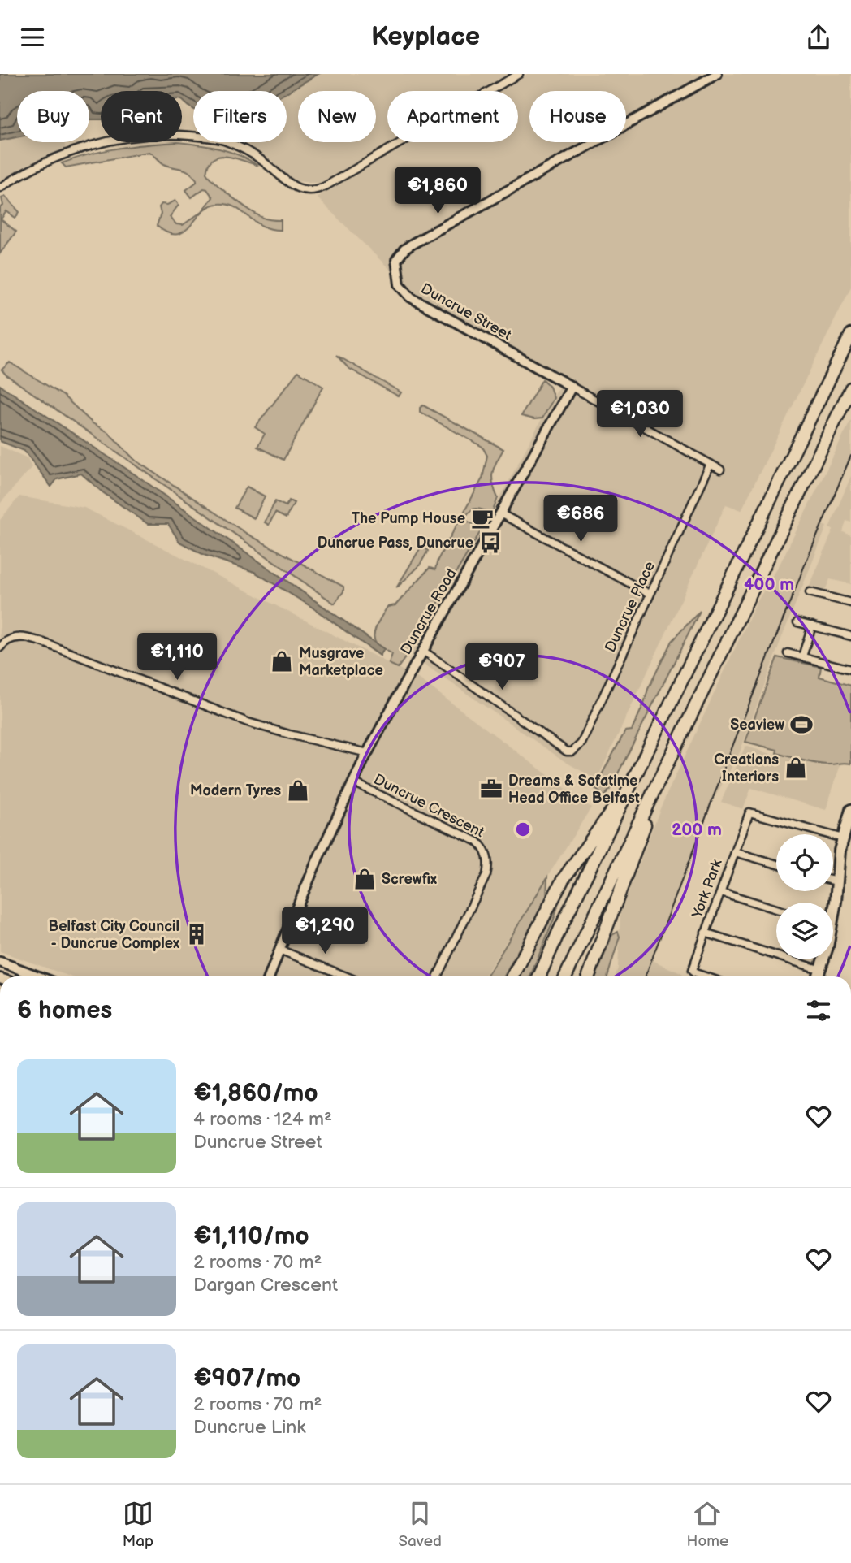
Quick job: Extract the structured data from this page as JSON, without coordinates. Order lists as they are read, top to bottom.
{
  "streets": {
    "street": [
      "Duncrue Street",
      "Duncrue Place",
      "Duncrue Road",
      "Duncrue Crescent",
      "York Park"
    ]
  },
  "crossings": [
    ["Duncrue Street", "Duncrue Place"],
    ["Duncrue Street", "Duncrue Road"],
    ["Duncrue Place", "Duncrue Road"],
    ["Duncrue Road", "Duncrue Crescent"]
  ],
  "places": {
    "cafe": ["The Pump House"],
    "bus stop": ["Duncrue Pass, Duncrue"],
    "shop": [
      "Musgrave Marketplace",
      "Creations Interiors",
      "Modern Tyres",
      "Screwfix"
    ],
    "sports": ["Seaview"],
    "office": ["Dreams & Sofatime Head Office Belfast"],
    "building": ["Belfast City Council - Duncrue Complex"]
  },
  "page": {
    "header": "Keyplace",
    "chip": [
      "Buy",
      "Rent",
      "Filters",
      "New",
      "Apartment",
      "House"
    ],
    "price": [
      "€1,860",
      "€1,030",
      "€686",
      "€1,110",
      "€907",
      "€1,290"
    ],
    "heading": "6 homes",
    "list": [
      {
        "name": "€1,860/mo",
        "note": "4 rooms · 124 m² · Duncrue Street"
      },
      {
        "name": "€1,110/mo",
        "note": "2 rooms · 70 m² · Dargan Crescent"
      },
      {
        "name": "€907/mo",
        "note": "2 rooms · 70 m² · Duncrue Link"
      }
    ],
    "tabs": ["Map", "Saved", "Home"]
  },
  "rings": ["400 m", "200 m"]
}
